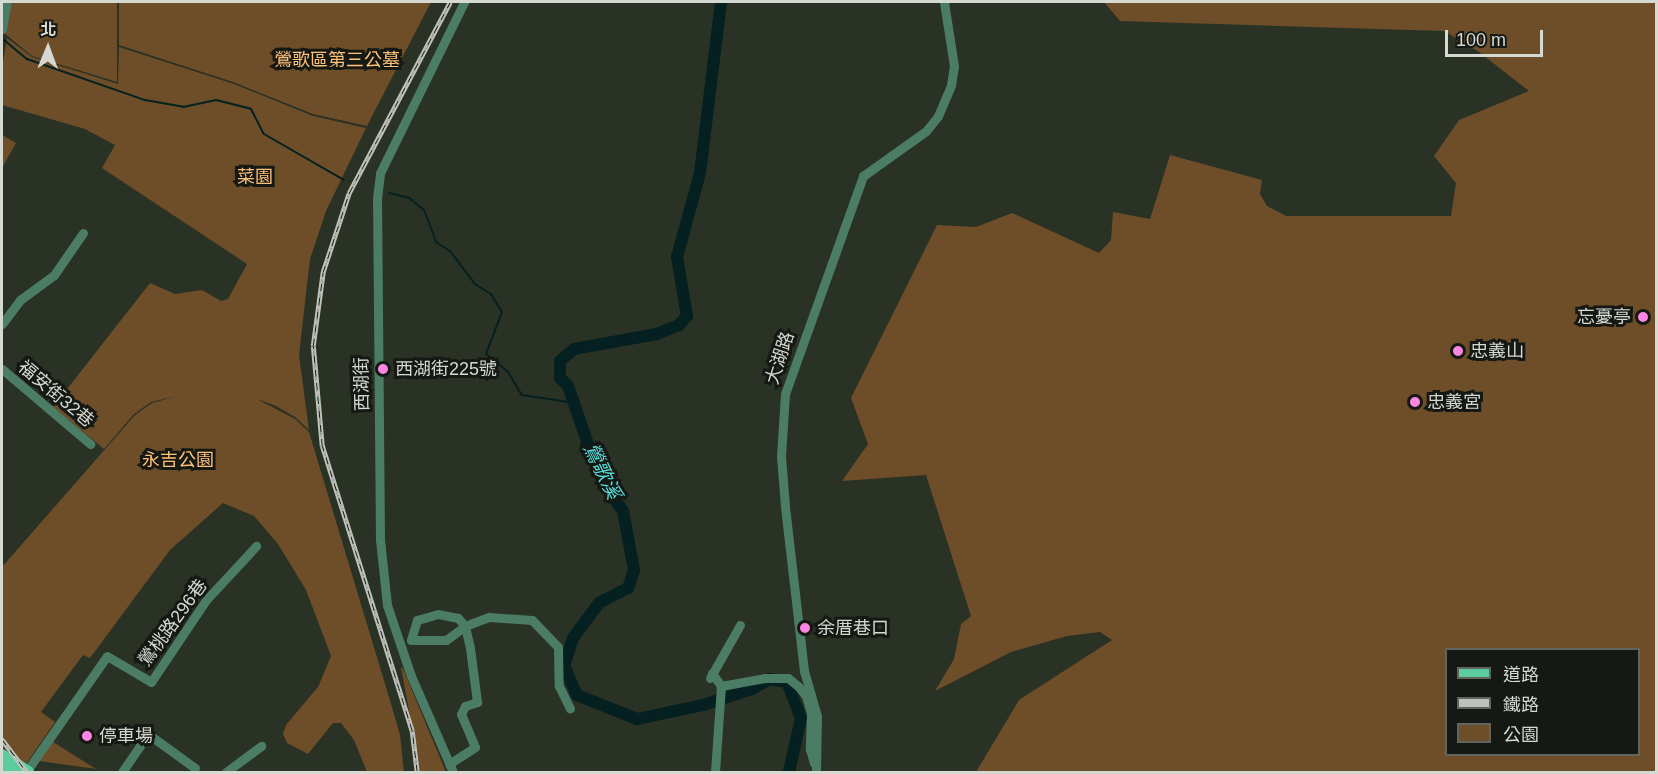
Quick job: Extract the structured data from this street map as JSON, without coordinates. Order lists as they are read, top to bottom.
{
  "streets": {
    "street": [
      "大湖路",
      "西湖街",
      "福安街32巷",
      "鶯桃路296巷"
    ]
  },
  "water": ["鶯歌溪"],
  "parks": ["鶯歌區第三公墓", "菜園", "永吉公園"],
  "places": [
    "忘憂亭",
    "忠義山",
    "西湖街225號",
    "忠義宮",
    "余厝巷口",
    "停車場"
  ],
  "legend": ["道路", "鐵路", "公園"],
  "scale_bar": "100 m",
  "north": "top"
}
